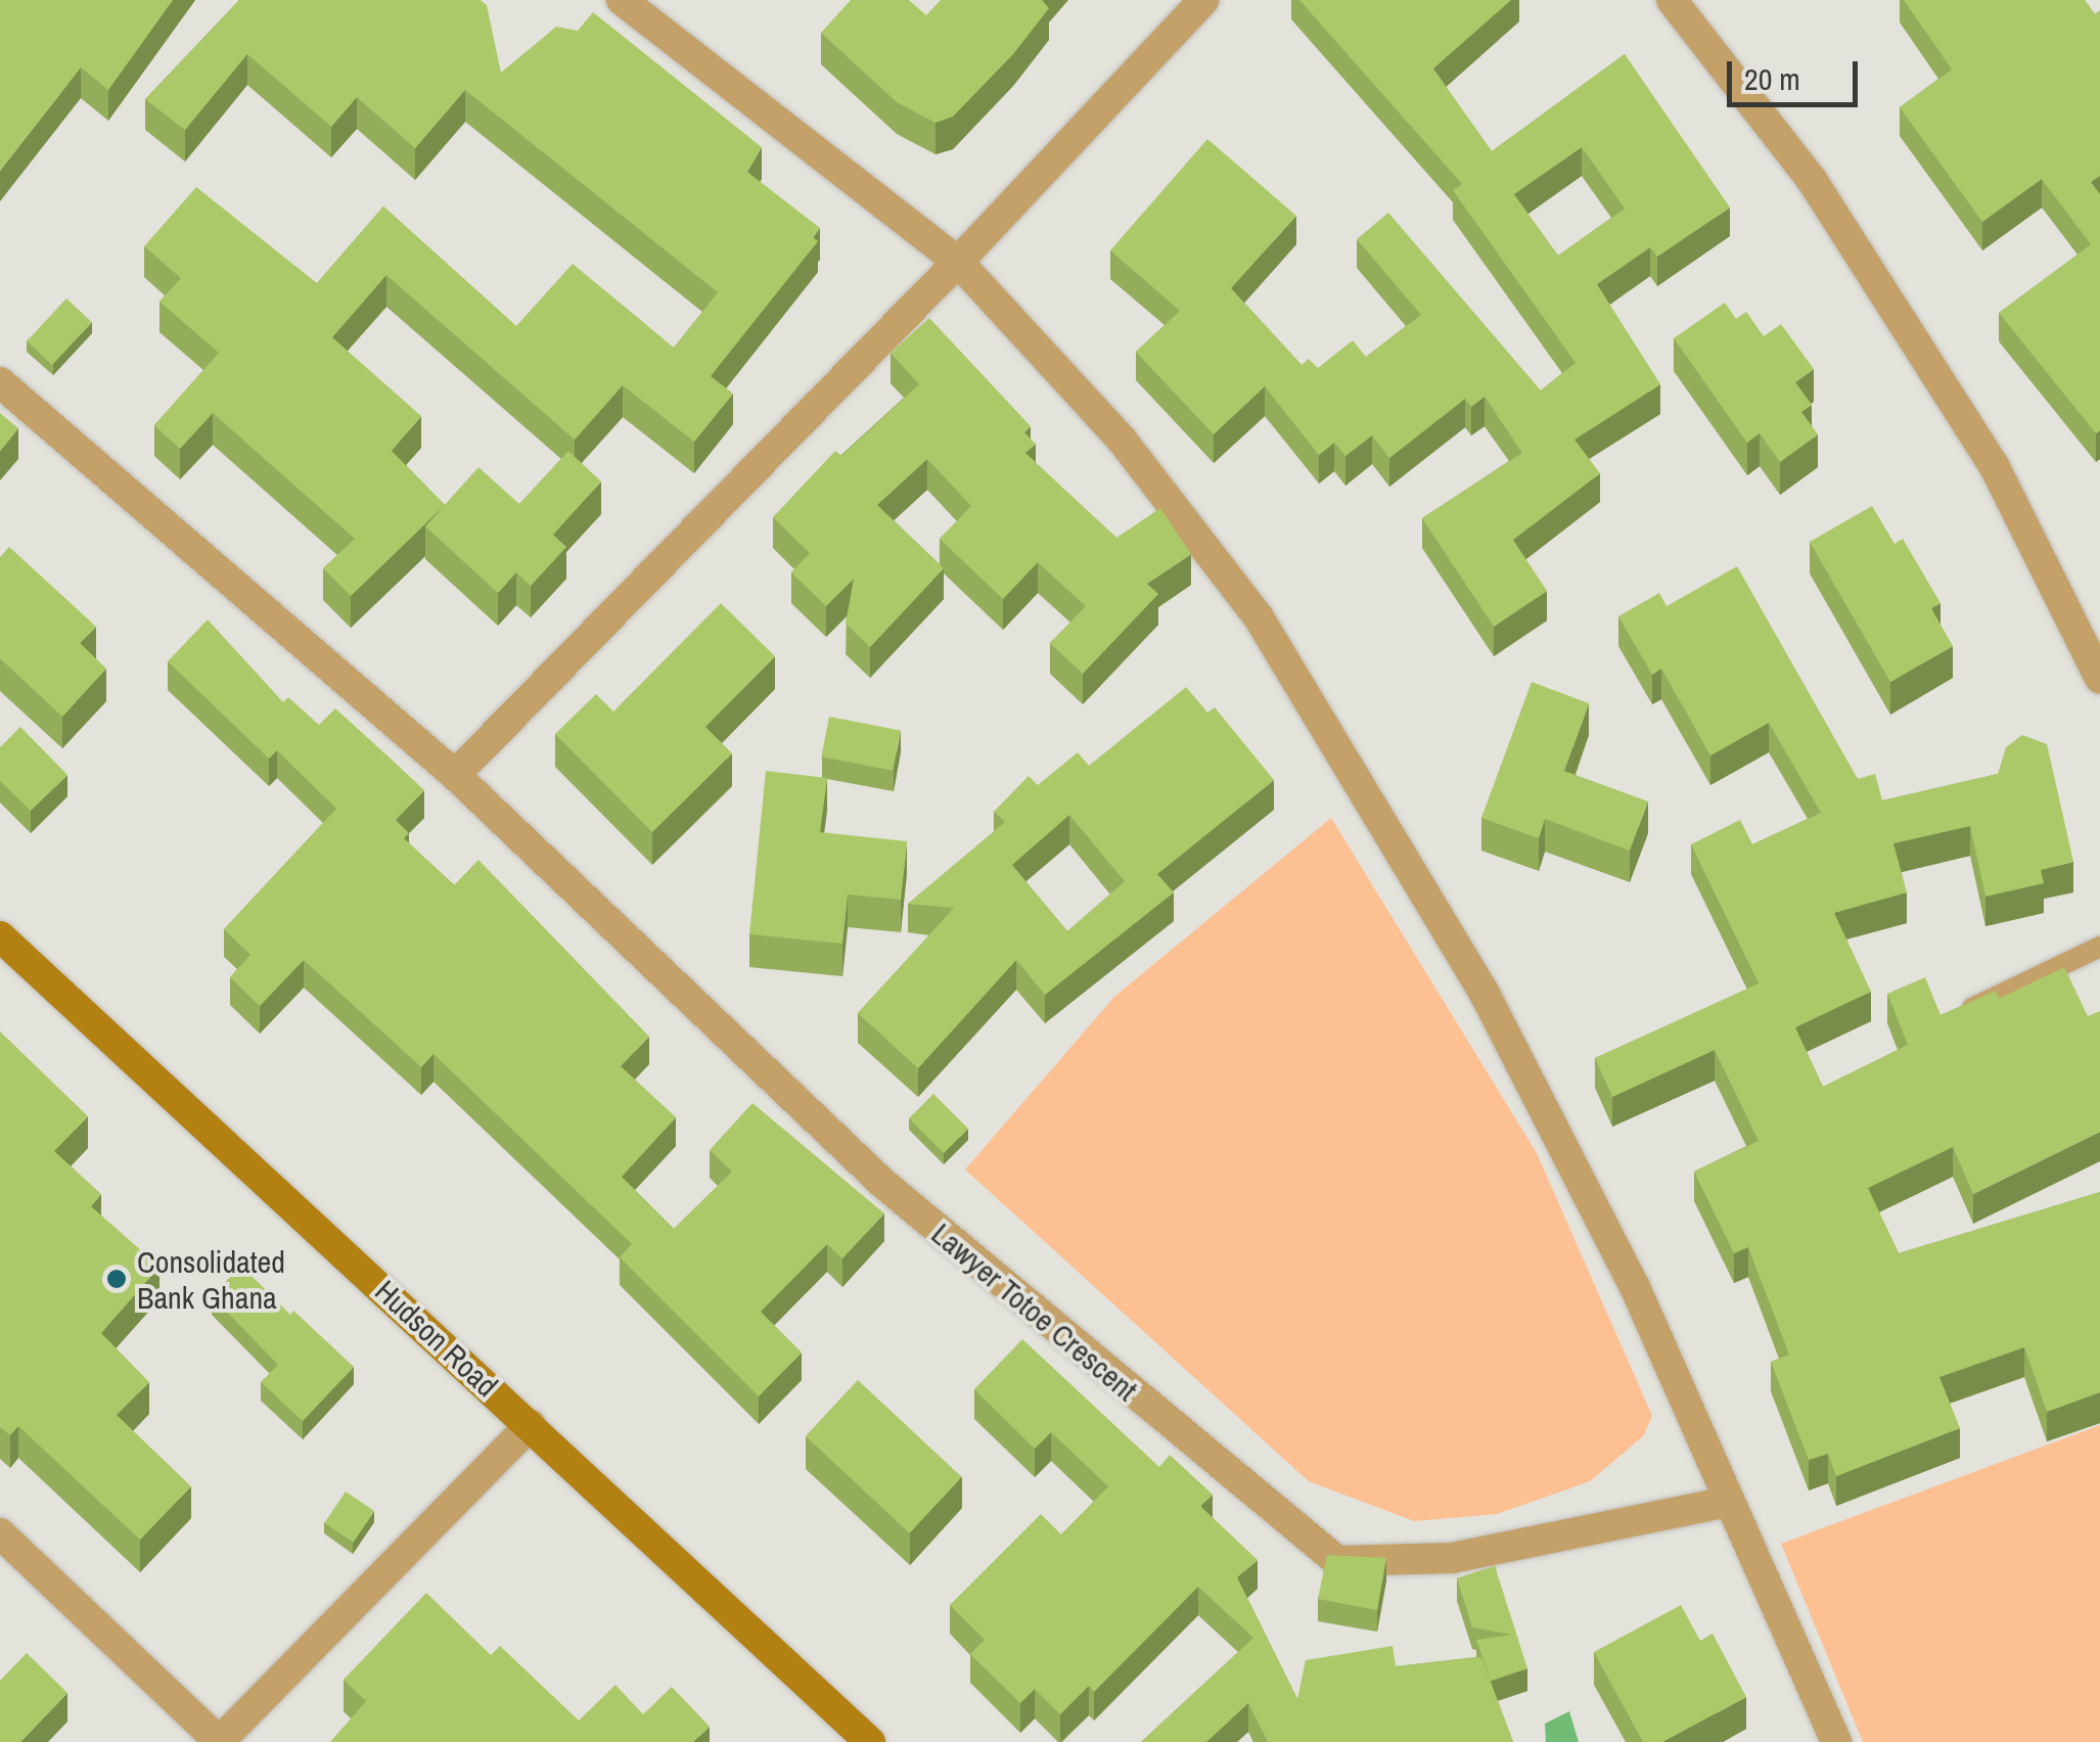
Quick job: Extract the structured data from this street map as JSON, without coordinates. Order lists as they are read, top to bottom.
{
  "streets": {
    "street": ["Lawyer Totoe Crescent", "Hudson Road"]
  },
  "places": ["Consolidated Bank Ghana"],
  "scale_bar": "20 m"
}
